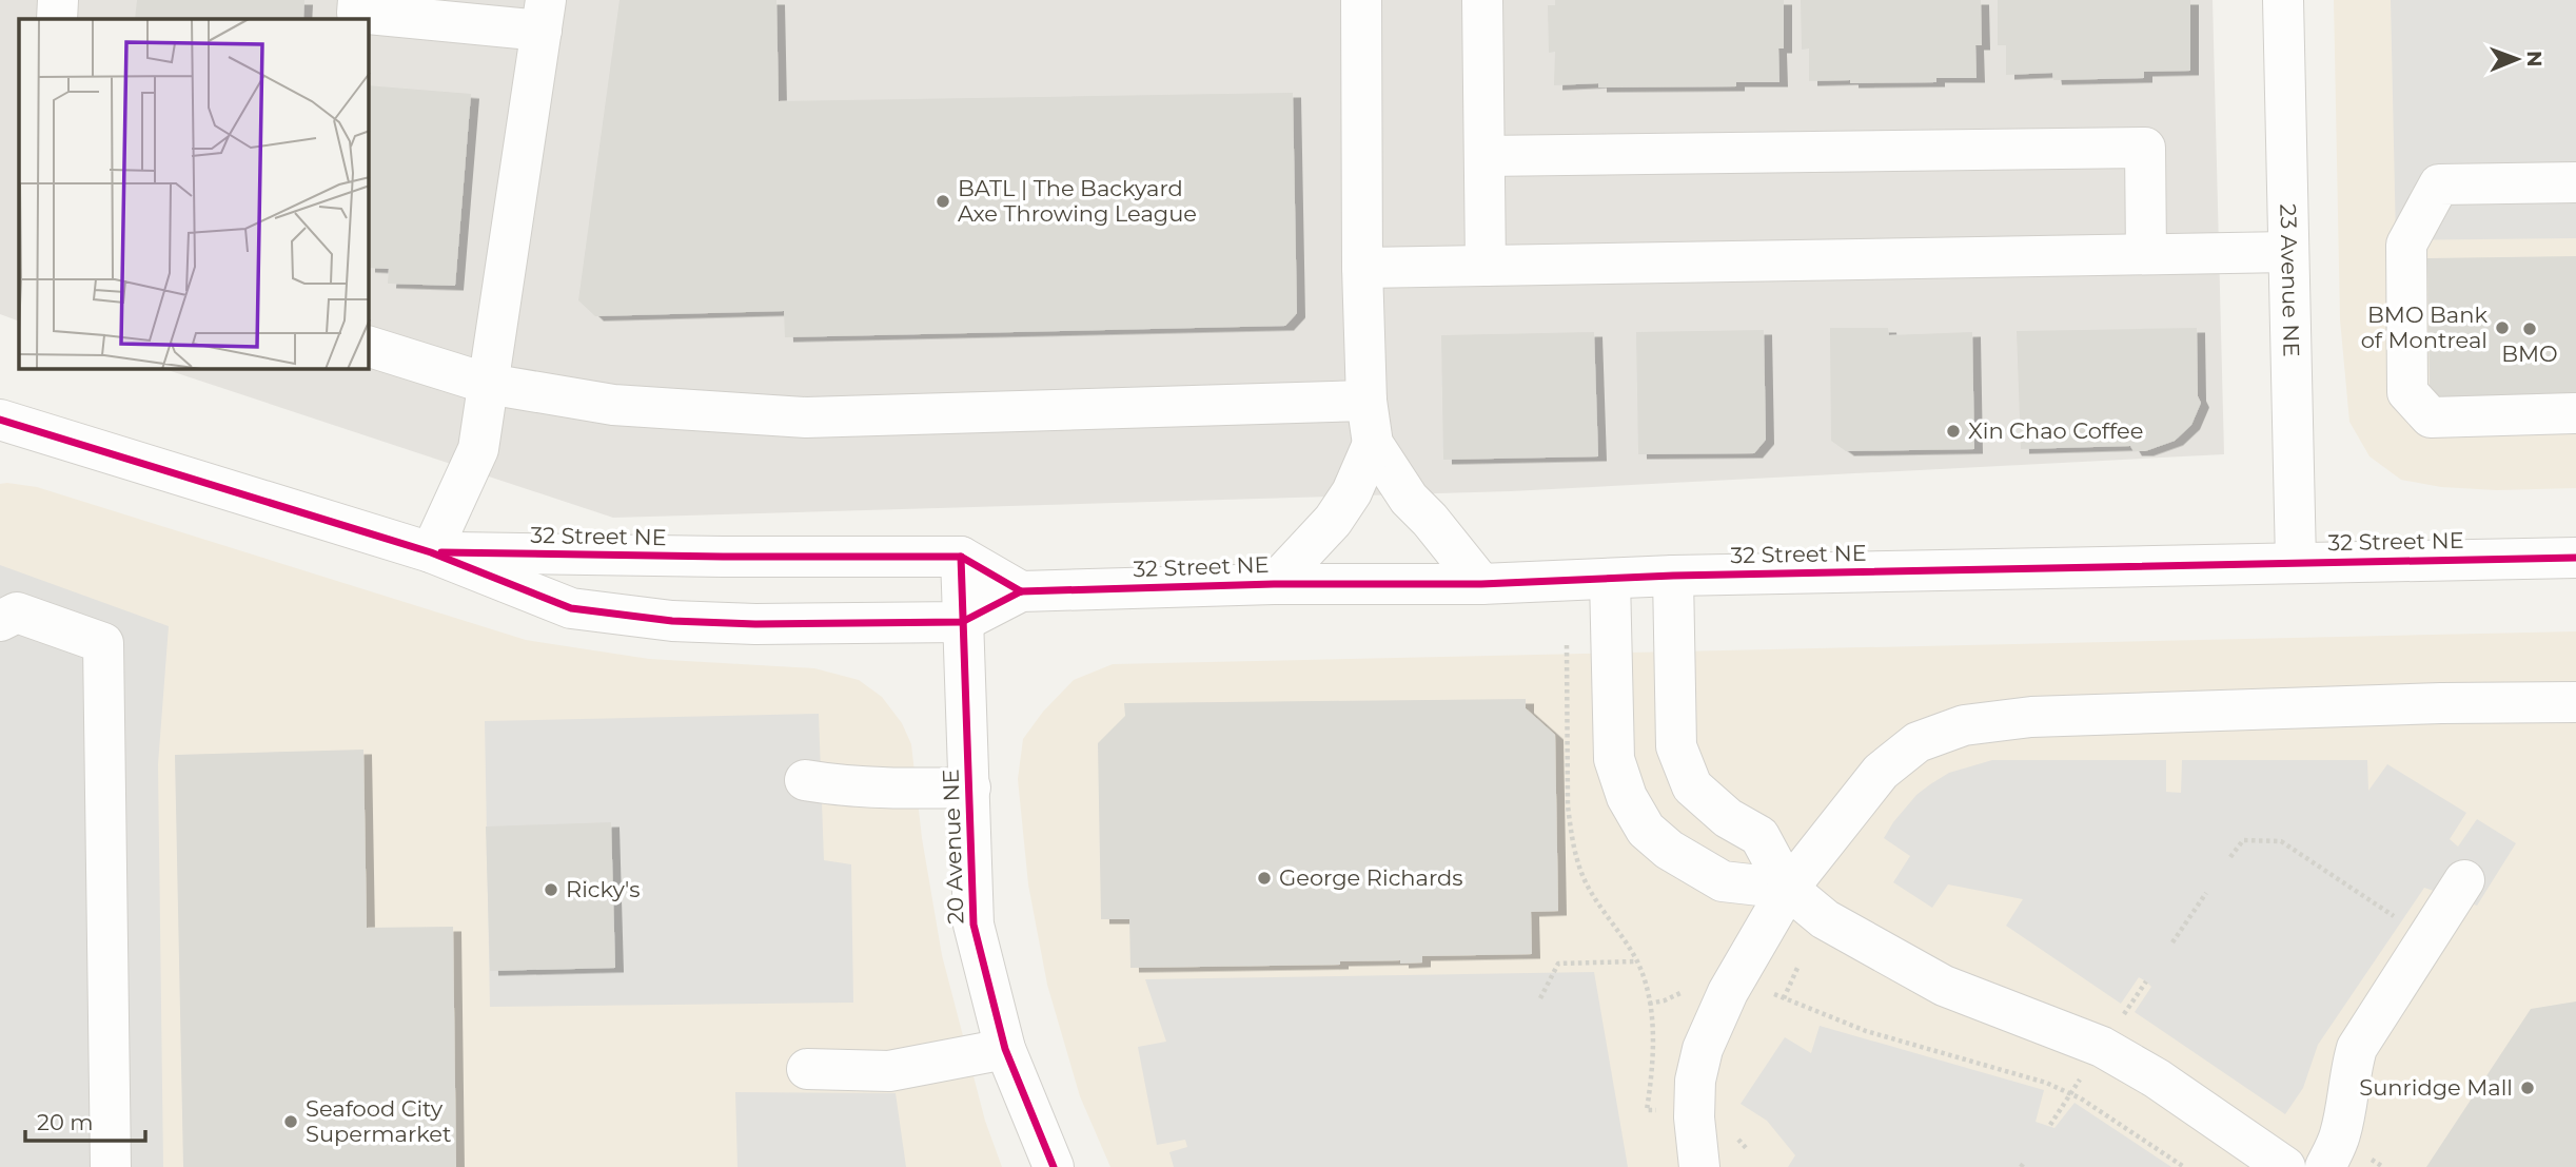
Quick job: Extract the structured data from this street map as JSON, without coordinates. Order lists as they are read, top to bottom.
{
  "streets": {
    "street": ["23 Avenue NE", "32 Street NE", "20 Avenue NE"]
  },
  "crossings": [
    ["23 Avenue NE", "32 Street NE"],
    ["32 Street NE", "20 Avenue NE"]
  ],
  "places": [
    "BATL | The Backyard Axe Throwing League",
    "BMO Bank of Montreal",
    "BMO",
    "Xin Chao Coffee",
    "George Richards",
    "Ricky's",
    "Sunridge Mall",
    "Seafood City Supermarket"
  ],
  "scale_bar": "20 m",
  "north": "right"
}
